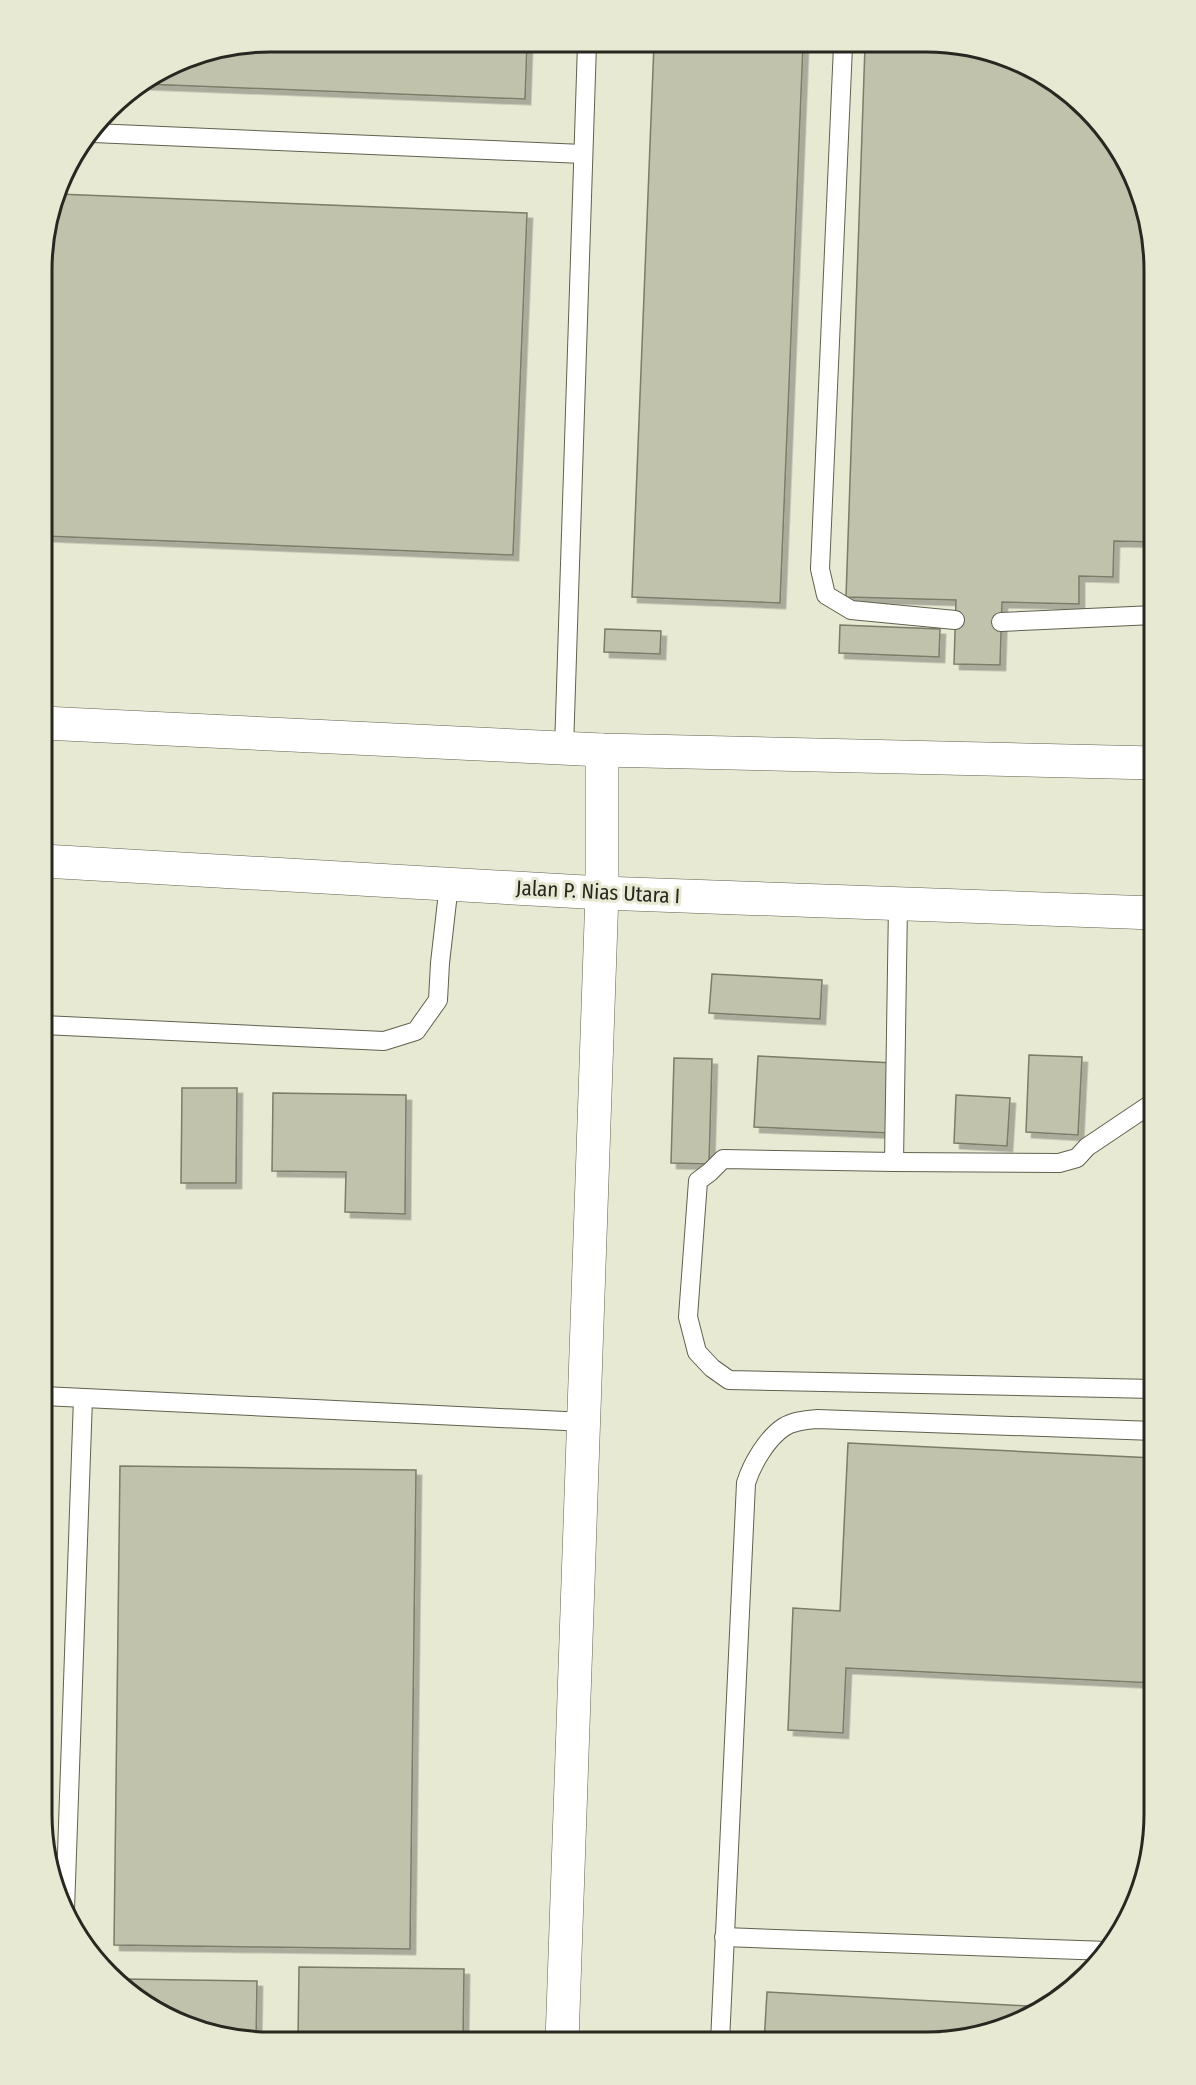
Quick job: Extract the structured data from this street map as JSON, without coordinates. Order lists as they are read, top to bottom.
{
  "streets": {
    "street": ["Jalan P. Nias Utara I"]
  }
}
